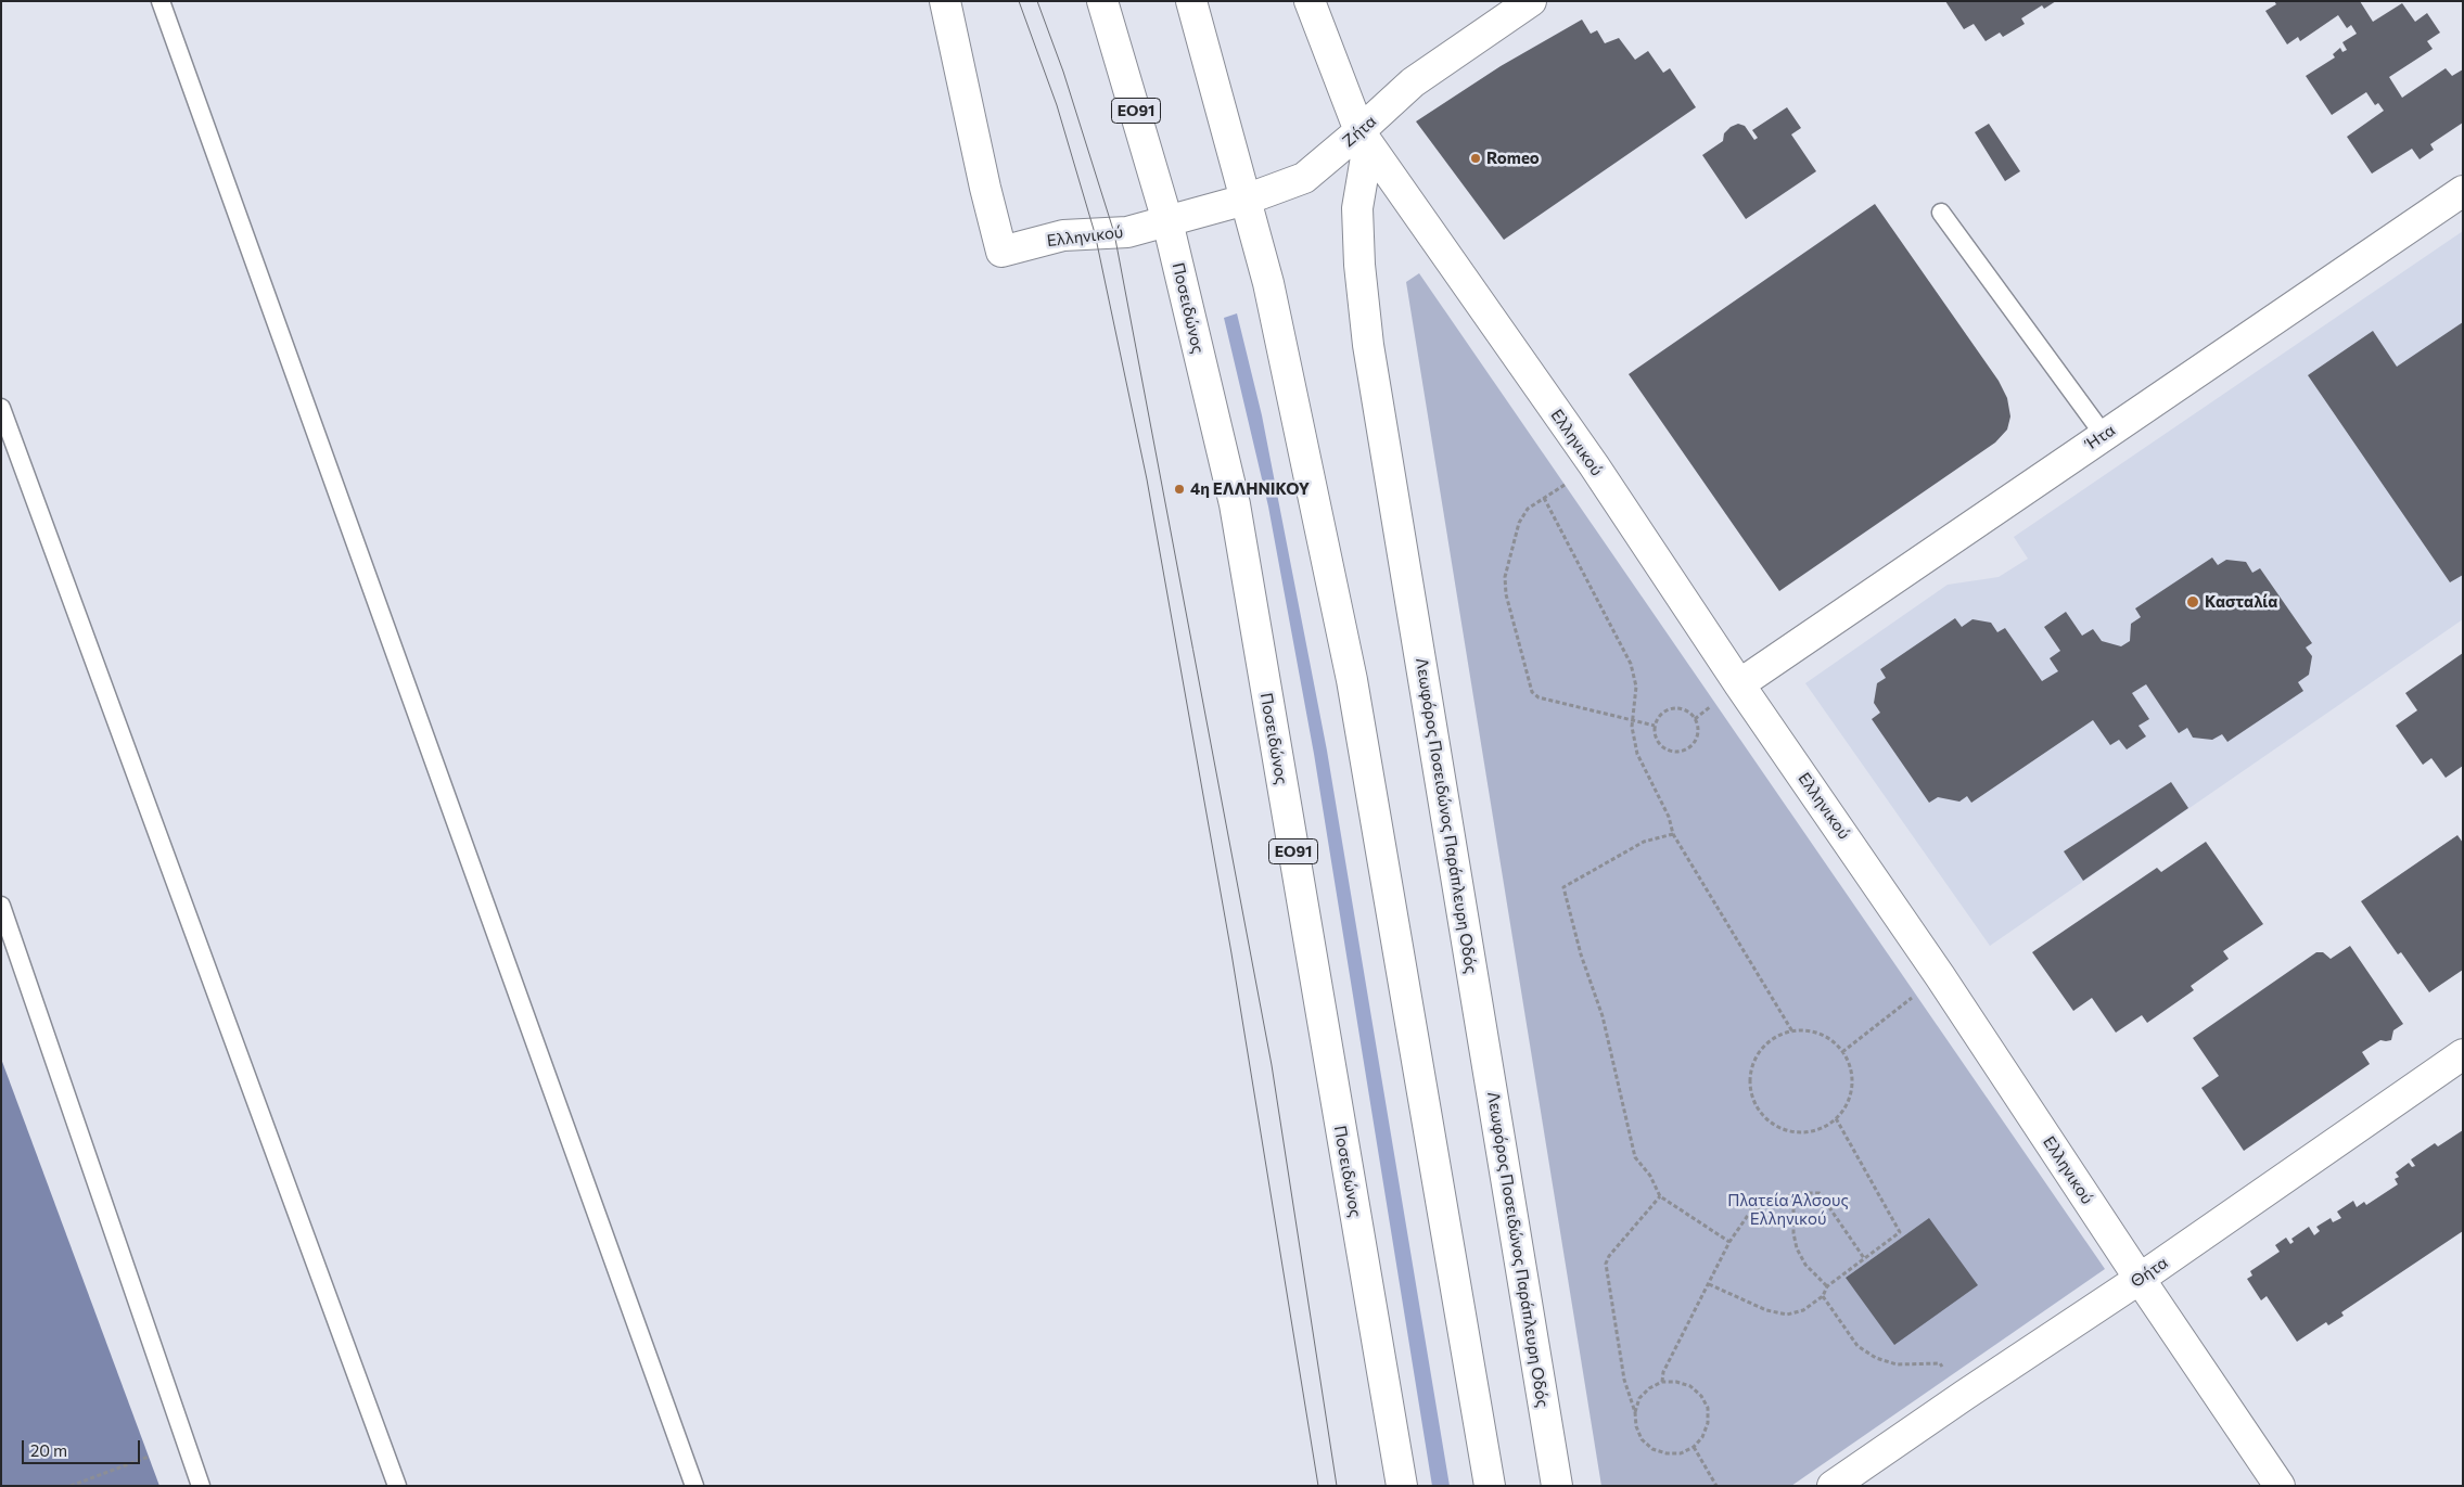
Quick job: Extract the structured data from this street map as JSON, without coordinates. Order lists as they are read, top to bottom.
{
  "streets": {
    "main road": [
      "ΕΟ91",
      "Ζήτα",
      "Ελληνικού",
      "Ποσειδώνος",
      "Ήτα",
      "Λεωφόρος Ποσειδώνος Παράπλευρη Οδός",
      "Θήτα"
    ]
  },
  "crossings": [
    ["Ζήτα", "Ελληνικού"],
    ["Ζήτα", "Ποσειδώνος"],
    ["Ζήτα", "Λεωφόρος Ποσειδώνος Παράπλευρη Οδός"],
    ["Ελληνικού", "Ποσειδώνος"],
    ["Ελληνικού", "Ήτα"],
    ["Ελληνικού", "Λεωφόρος Ποσειδώνος Παράπλευρη Οδός"],
    ["Ελληνικού", "Θήτα"]
  ],
  "parks": ["Πλατεία Άλσους Ελληνικού"],
  "places": ["Romeo", "4η ΕΛΛΗΝΙΚΟΥ", "Κασταλία"],
  "scale_bar": "20 m"
}
